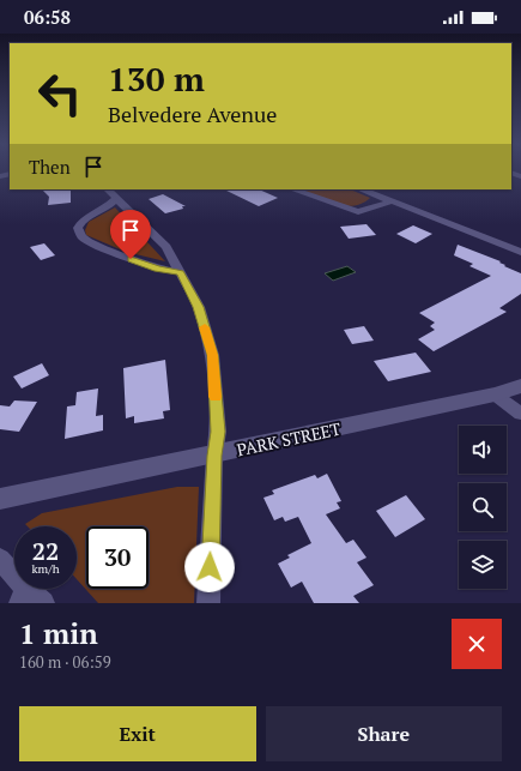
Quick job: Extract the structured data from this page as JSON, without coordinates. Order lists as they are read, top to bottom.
{
  "streets": {
    "street": ["PARK STREET"]
  },
  "page": {
    "status": "06:58",
    "turn": ["130 m", "Belvedere Avenue"],
    "then": "Then",
    "speed": "22 km/h",
    "limit": "30",
    "heading": ["1 min", "160 m · 06:59"],
    "buttons": ["Exit", "Share"]
  }
}
